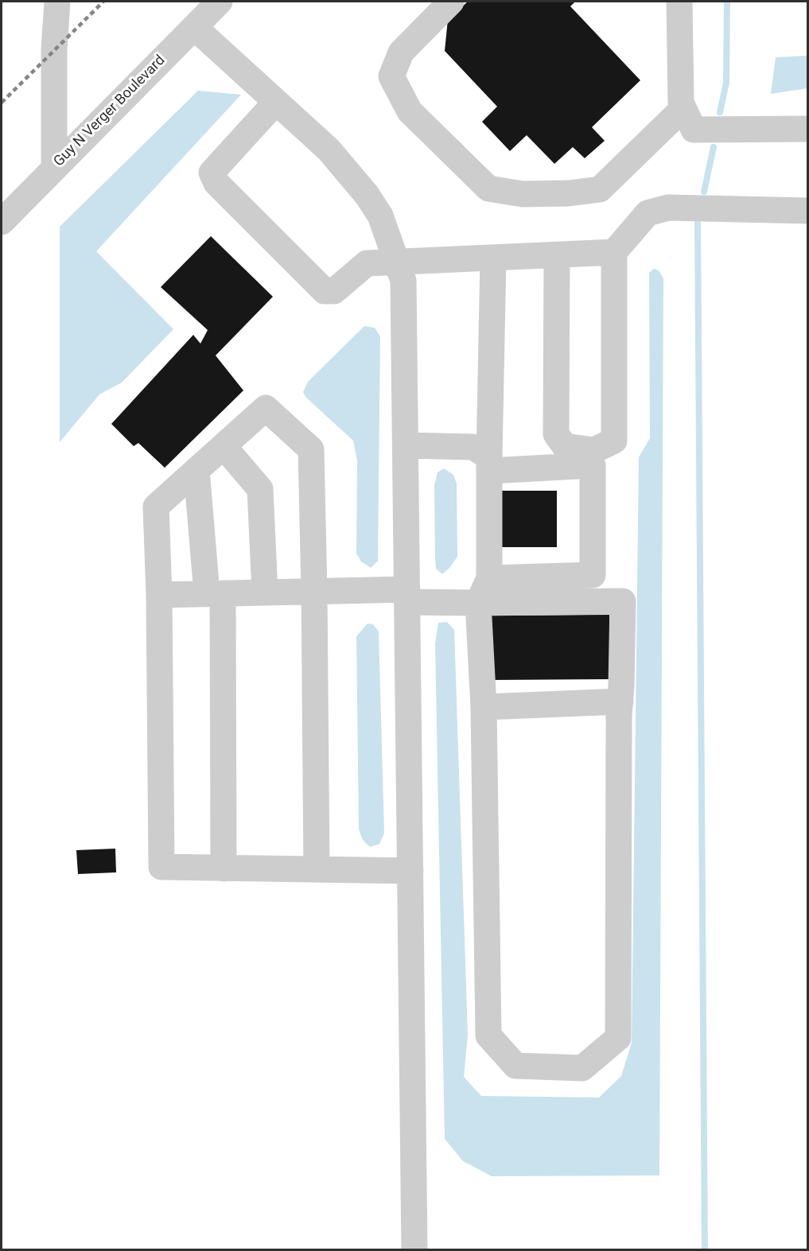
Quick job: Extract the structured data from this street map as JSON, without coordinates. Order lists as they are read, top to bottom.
{
  "streets": {
    "street": ["Guy N Verger Boulevard"]
  }
}
